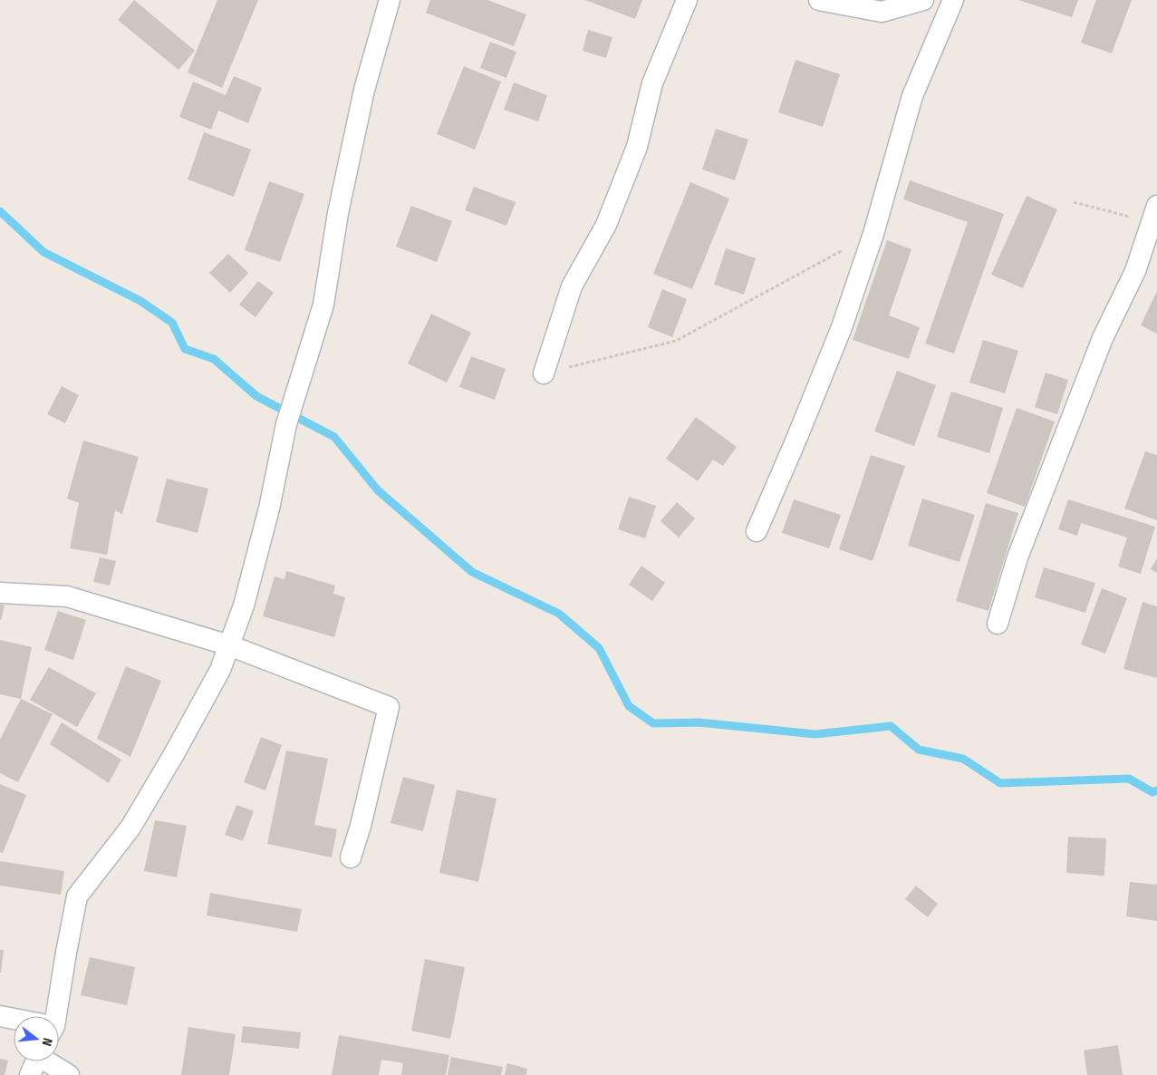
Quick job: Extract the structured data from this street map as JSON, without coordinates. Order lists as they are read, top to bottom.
{
  "north": "right"
}
